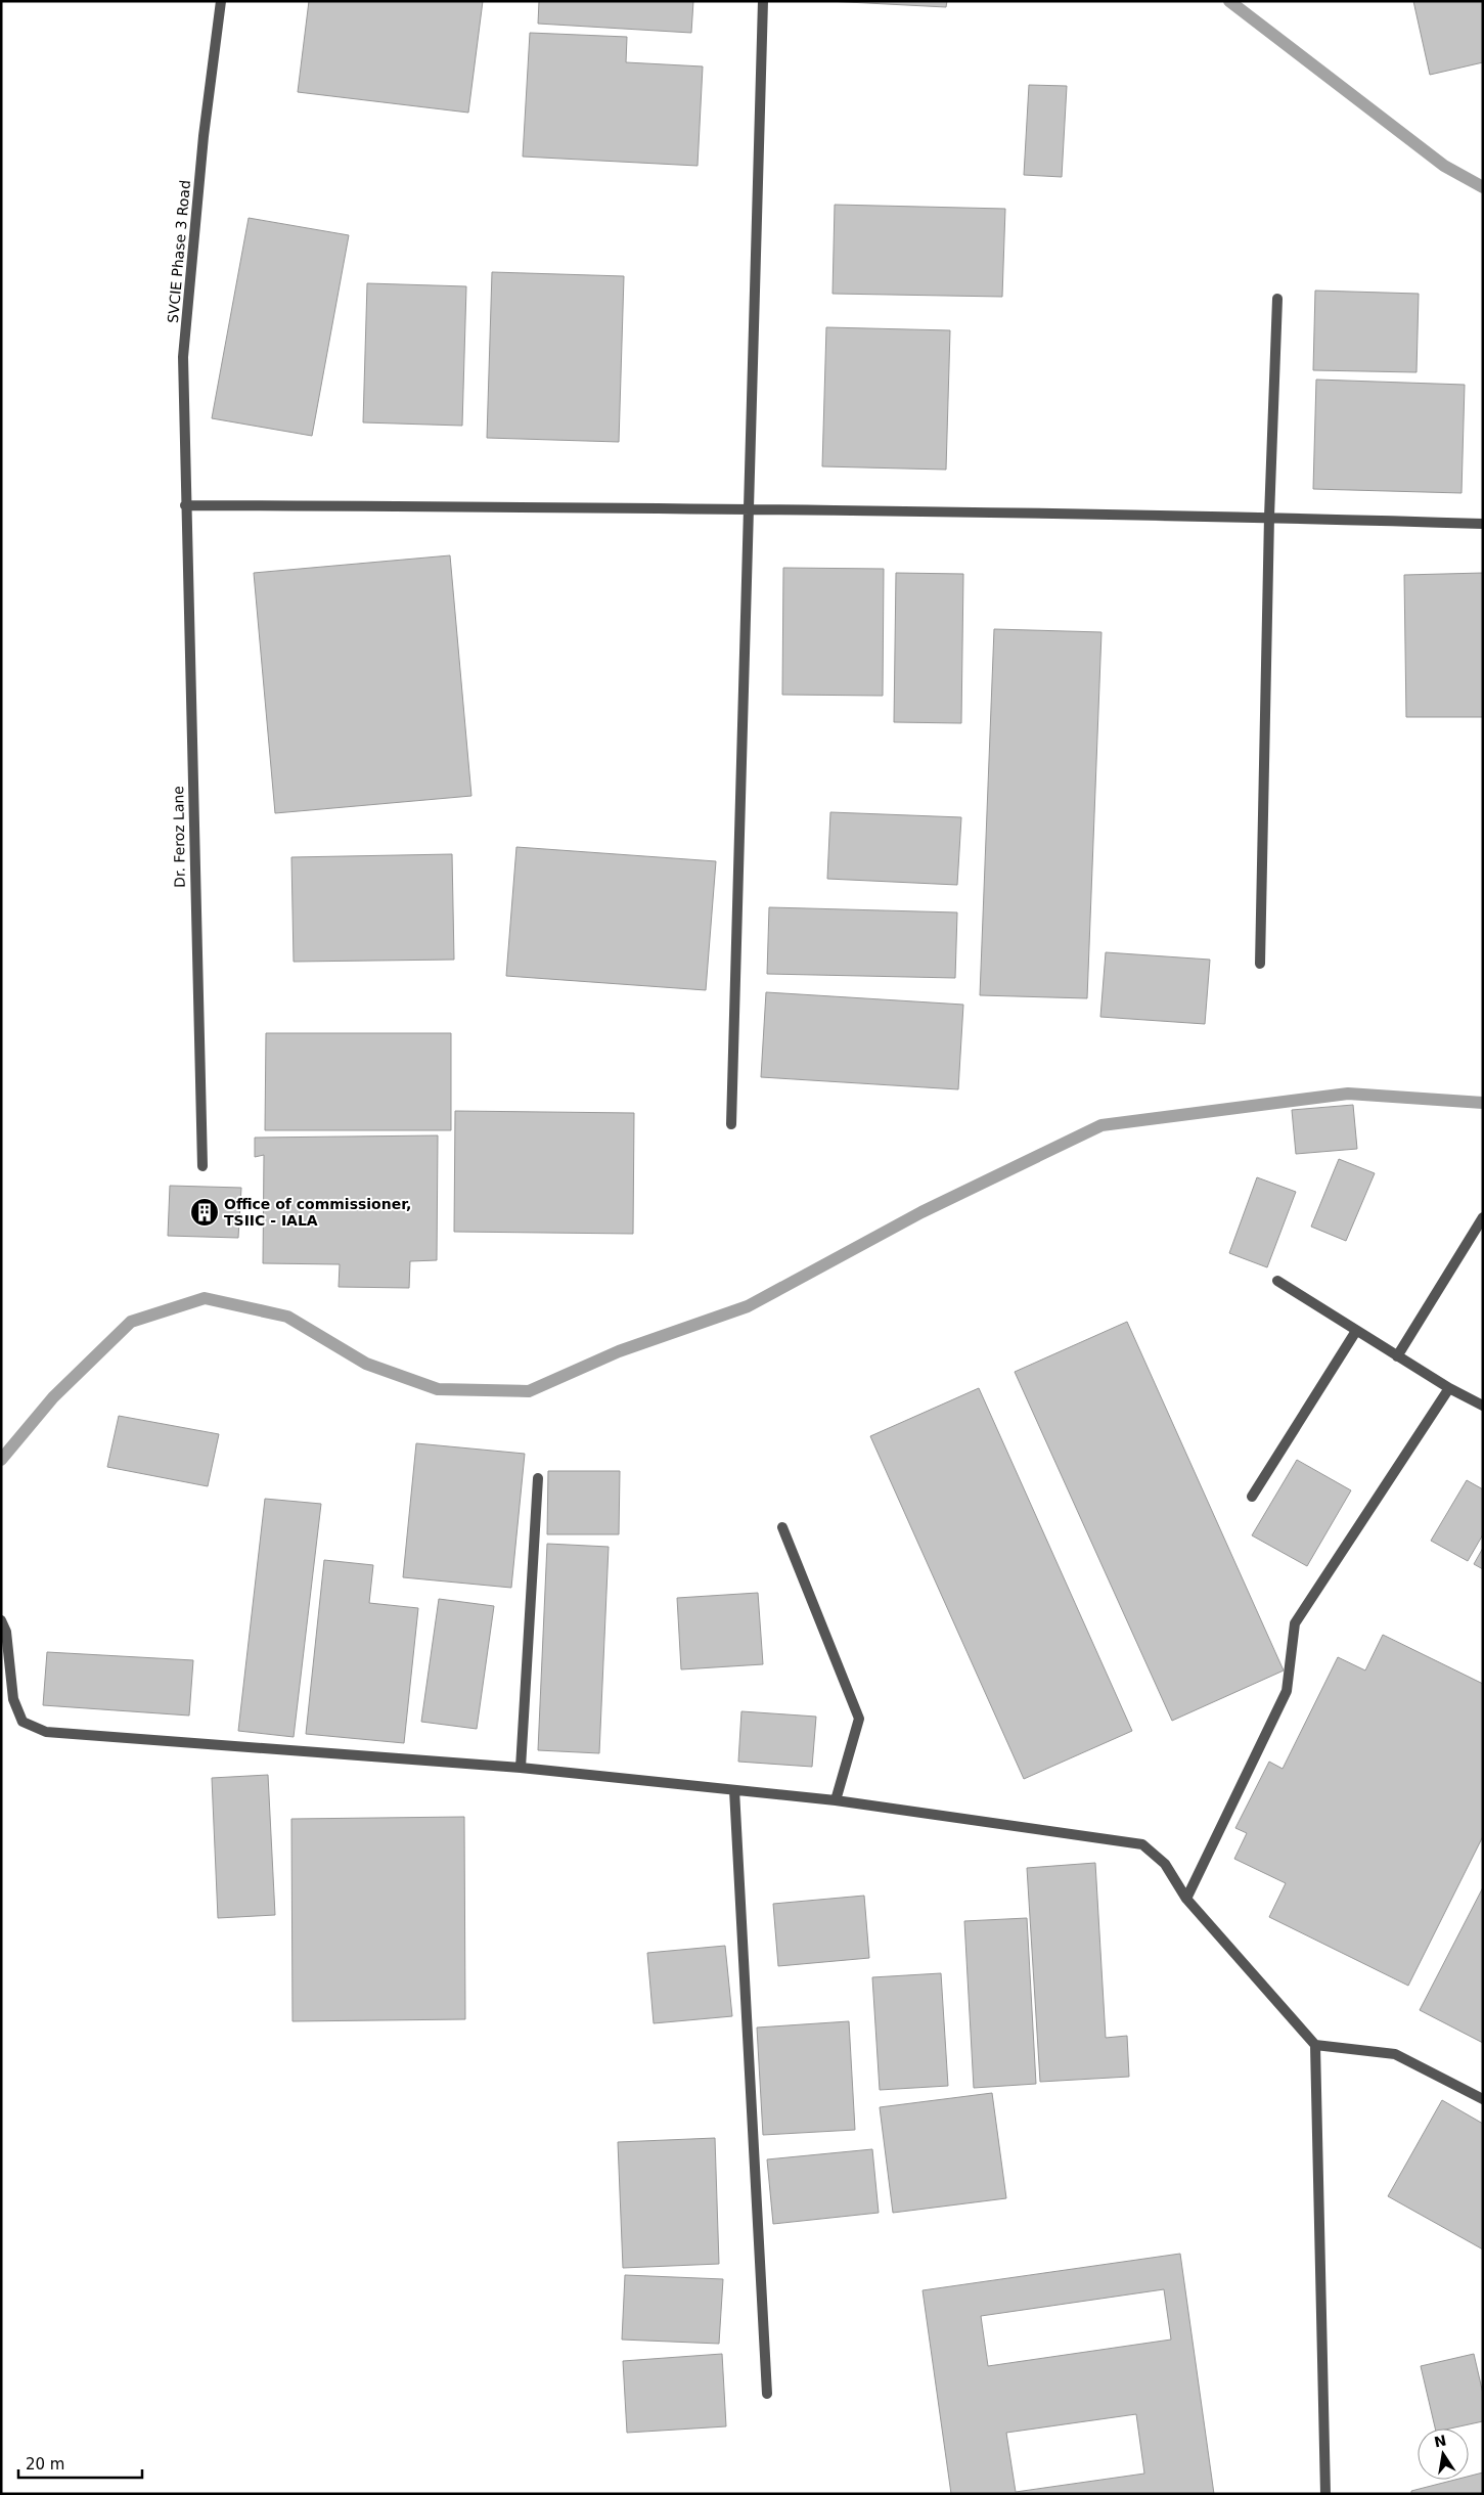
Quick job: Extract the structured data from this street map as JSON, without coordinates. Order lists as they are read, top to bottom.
{
  "streets": {
    "street": ["SVCIE Phase 3 Road", "Dr. Feroz Lane"]
  },
  "crossings": [
    ["SVCIE Phase 3 Road", "Dr. Feroz Lane"]
  ],
  "places": {
    "building": ["Office of commissioner, TSIIC - IALA"]
  },
  "scale_bar": "20 m",
  "north": "top"
}
